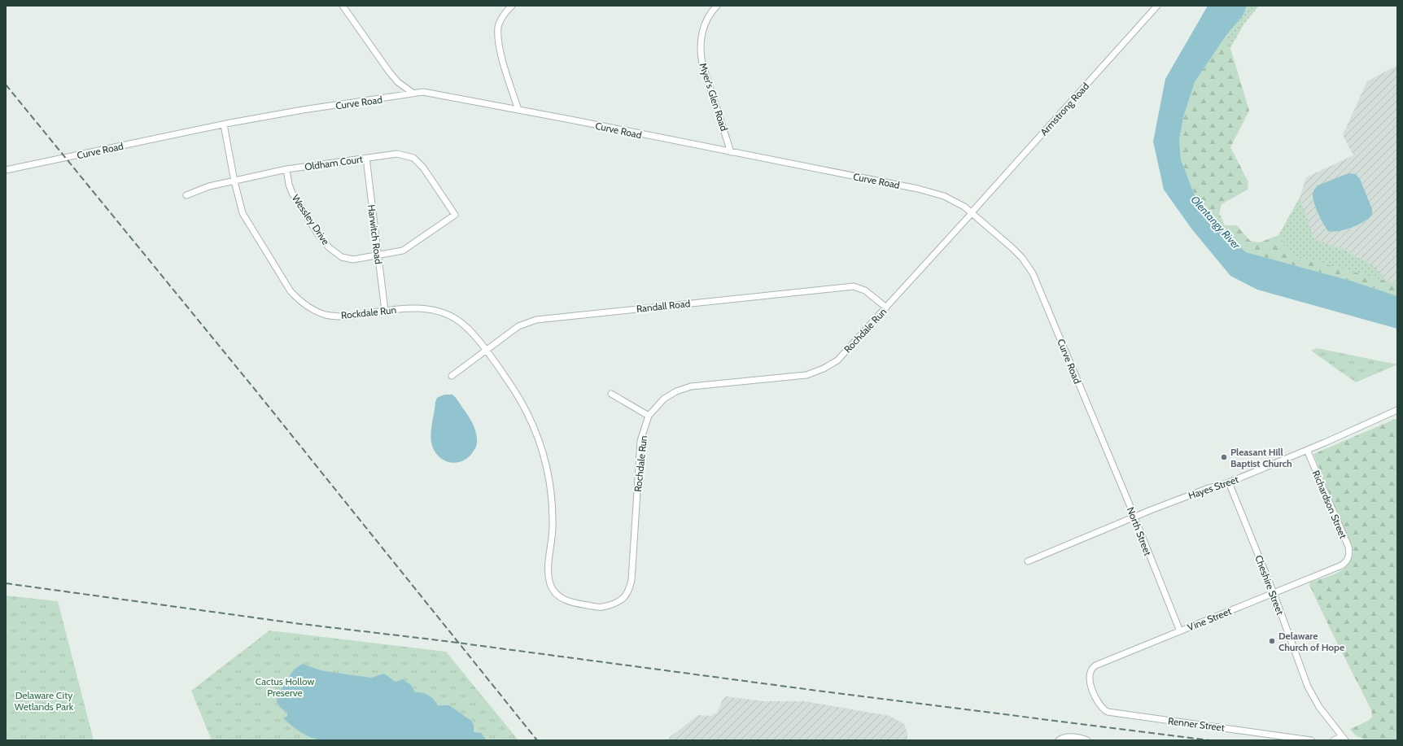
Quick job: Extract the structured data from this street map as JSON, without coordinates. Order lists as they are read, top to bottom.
{
  "streets": {
    "street": [
      "Myer's Glen Road",
      "Curve Road",
      "Armstrong Road",
      "Oldham Court",
      "Wessley Drive",
      "Harwitch Road",
      "Randall Road",
      "Rockdale Run",
      "Rochdale Run",
      "Hayes Street",
      "Richardson Street",
      "North Street",
      "Cheshire Street",
      "Vine Street",
      "Renner Street"
    ]
  },
  "crossings": [
    ["Myer's Glen Road", "Curve Road"],
    ["Curve Road", "Armstrong Road"],
    ["Curve Road", "Rockdale Run"],
    ["Curve Road", "Rochdale Run"],
    ["Curve Road", "North Street"],
    ["Armstrong Road", "Rochdale Run"],
    ["Oldham Court", "Wessley Drive"],
    ["Oldham Court", "Harwitch Road"],
    ["Oldham Court", "Rockdale Run"],
    ["Wessley Drive", "Harwitch Road"],
    ["Harwitch Road", "Rockdale Run"],
    ["Randall Road", "Rockdale Run"],
    ["Randall Road", "Rochdale Run"],
    ["Rockdale Run", "Rochdale Run"],
    ["Hayes Street", "Richardson Street"],
    ["Hayes Street", "North Street"],
    ["Hayes Street", "Cheshire Street"],
    ["Richardson Street", "Vine Street"],
    ["North Street", "Vine Street"],
    ["Cheshire Street", "Vine Street"],
    ["Vine Street", "Renner Street"]
  ],
  "water": ["Olentangy River"],
  "parks": ["Cactus Hollow Preserve", "Delaware City Wetlands Park"],
  "places": ["Pleasant Hill Baptist Church", "Delaware Church of Hope"]
}
